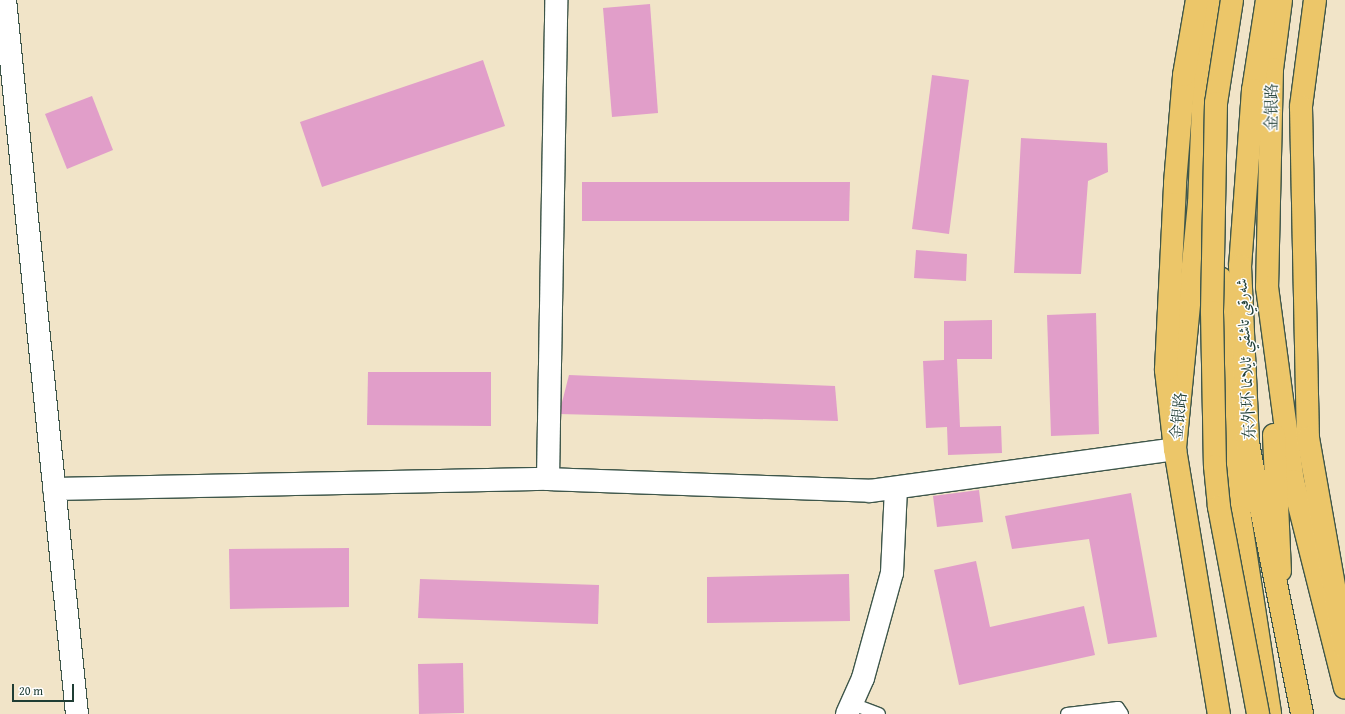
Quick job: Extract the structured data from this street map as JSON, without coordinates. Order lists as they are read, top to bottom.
{
  "streets": {
    "main road": ["金银路", "东外环 شەرقىي تاشقىي ئايلانما"]
  },
  "crossings": [
    ["金银路", "东外环 شەرقىي تاشقىي ئايلانما"]
  ],
  "scale_bar": "20 m"
}
